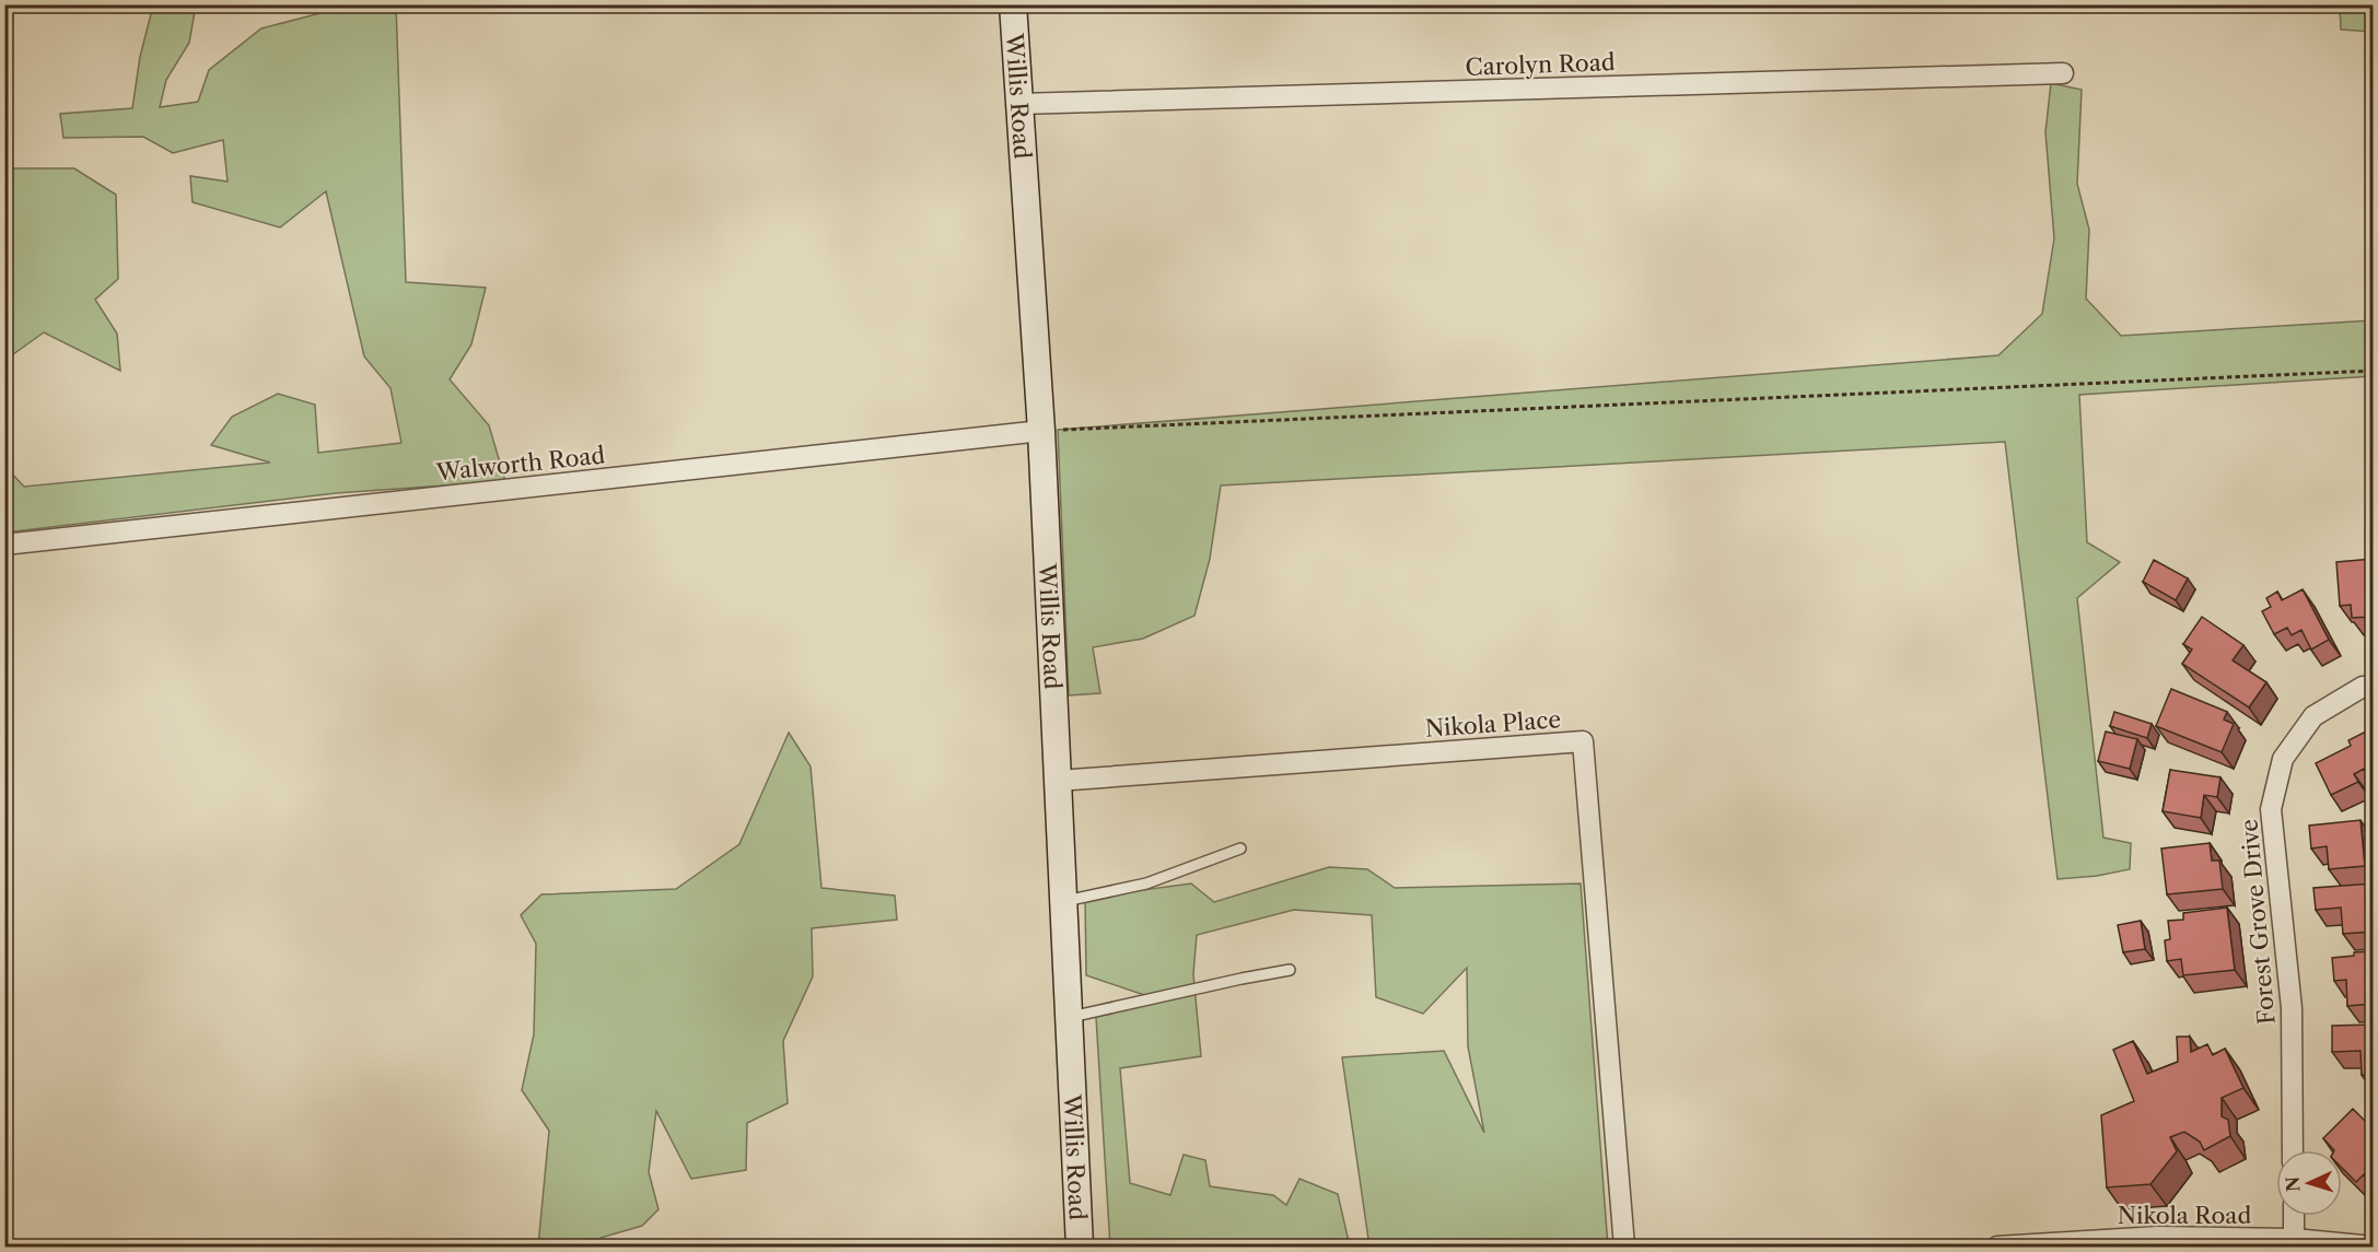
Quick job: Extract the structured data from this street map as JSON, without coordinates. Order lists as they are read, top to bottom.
{
  "streets": {
    "street": [
      "Carolyn Road",
      "Willis Road",
      "Walworth Road",
      "Nikola Place",
      "Forest Grove Drive",
      "Nikola Road"
    ]
  },
  "crossings": [
    ["Carolyn Road", "Willis Road"],
    ["Willis Road", "Walworth Road"],
    ["Willis Road", "Nikola Place"]
  ],
  "north": "left"
}
